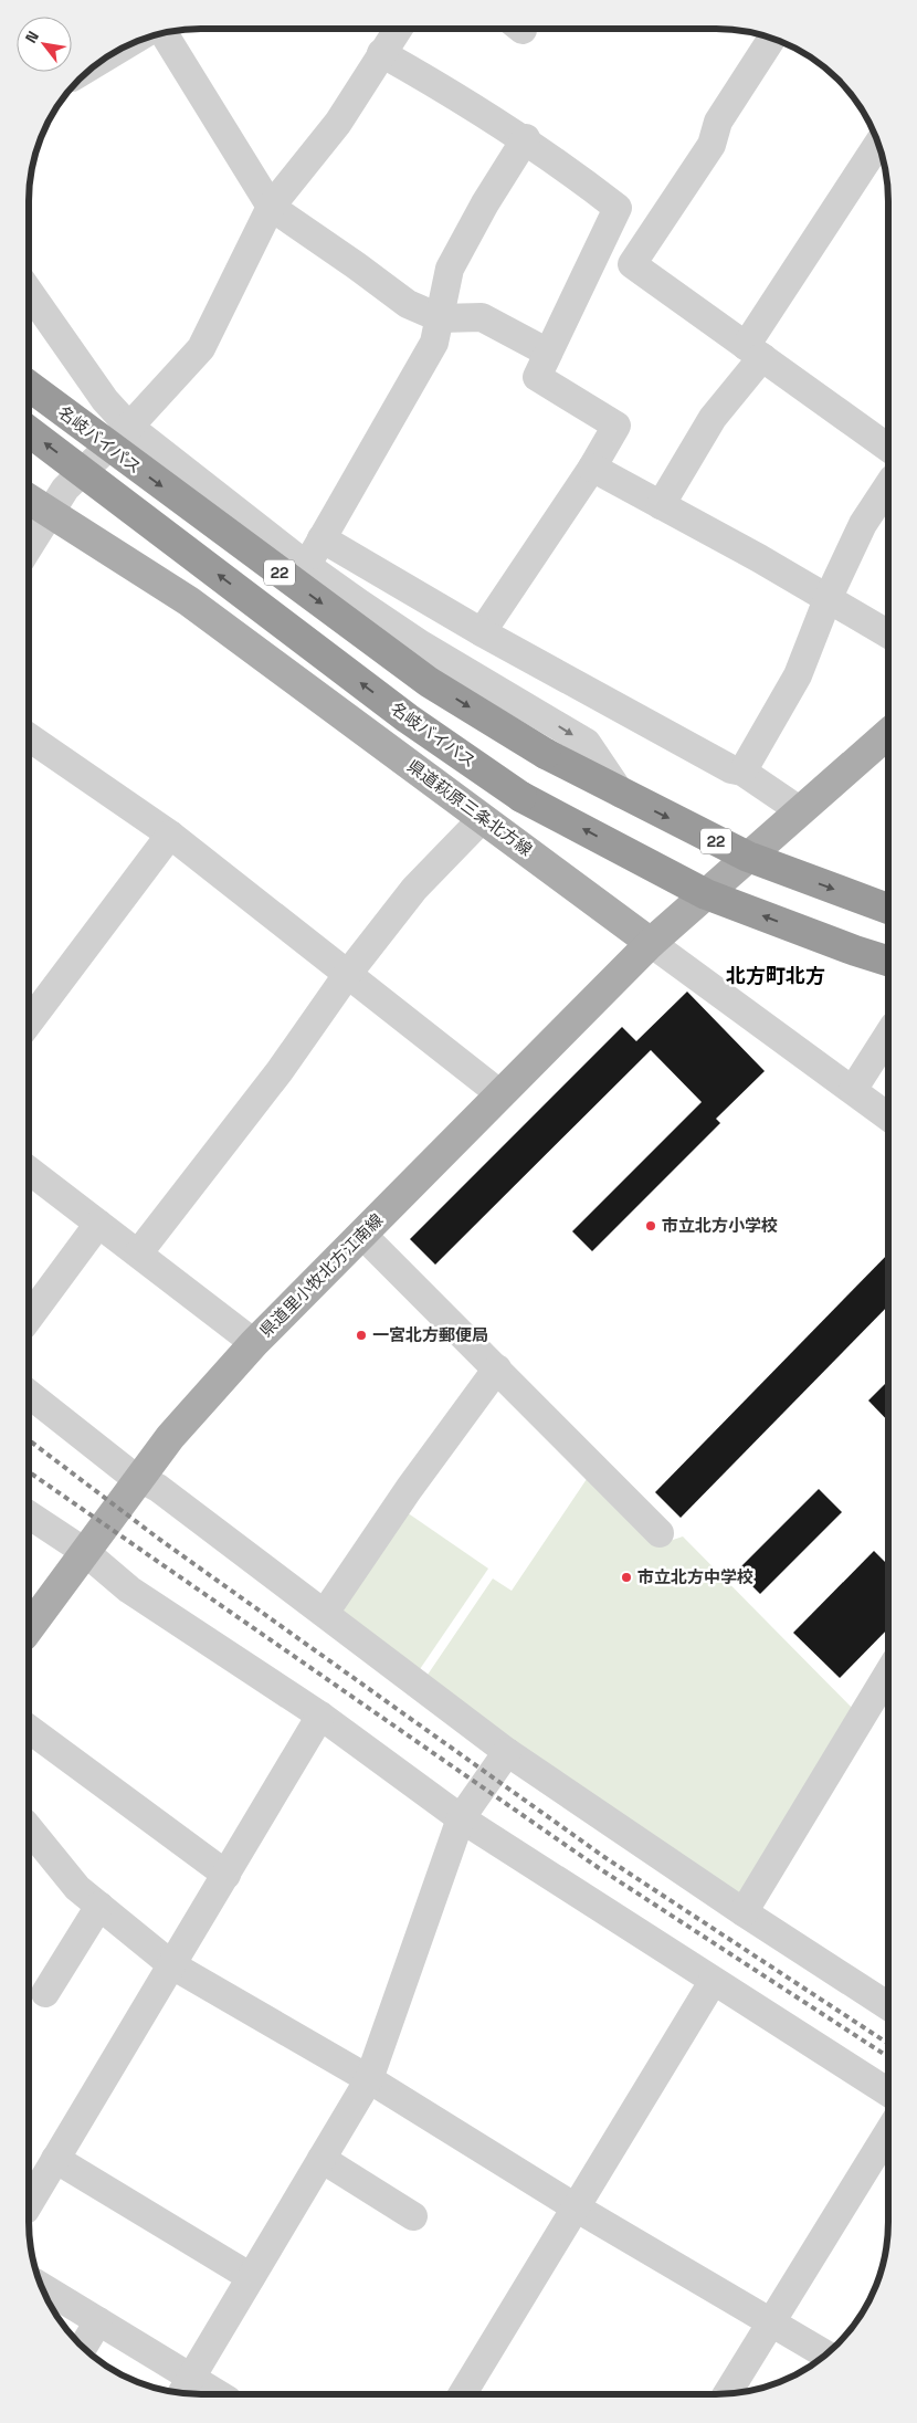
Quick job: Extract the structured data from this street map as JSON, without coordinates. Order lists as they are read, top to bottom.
{
  "streets": {
    "highway": ["名岐バイパス", "22"],
    "main road": ["県道萩原三条北方線", "県道里小牧北方江南線"]
  },
  "crossings": [
    ["県道萩原三条北方線", "県道里小牧北方江南線"]
  ],
  "districts": ["北方町北方"],
  "places": ["市立北方小学校", "一宮北方郵便局", "市立北方中学校"],
  "north": "top left"
}
